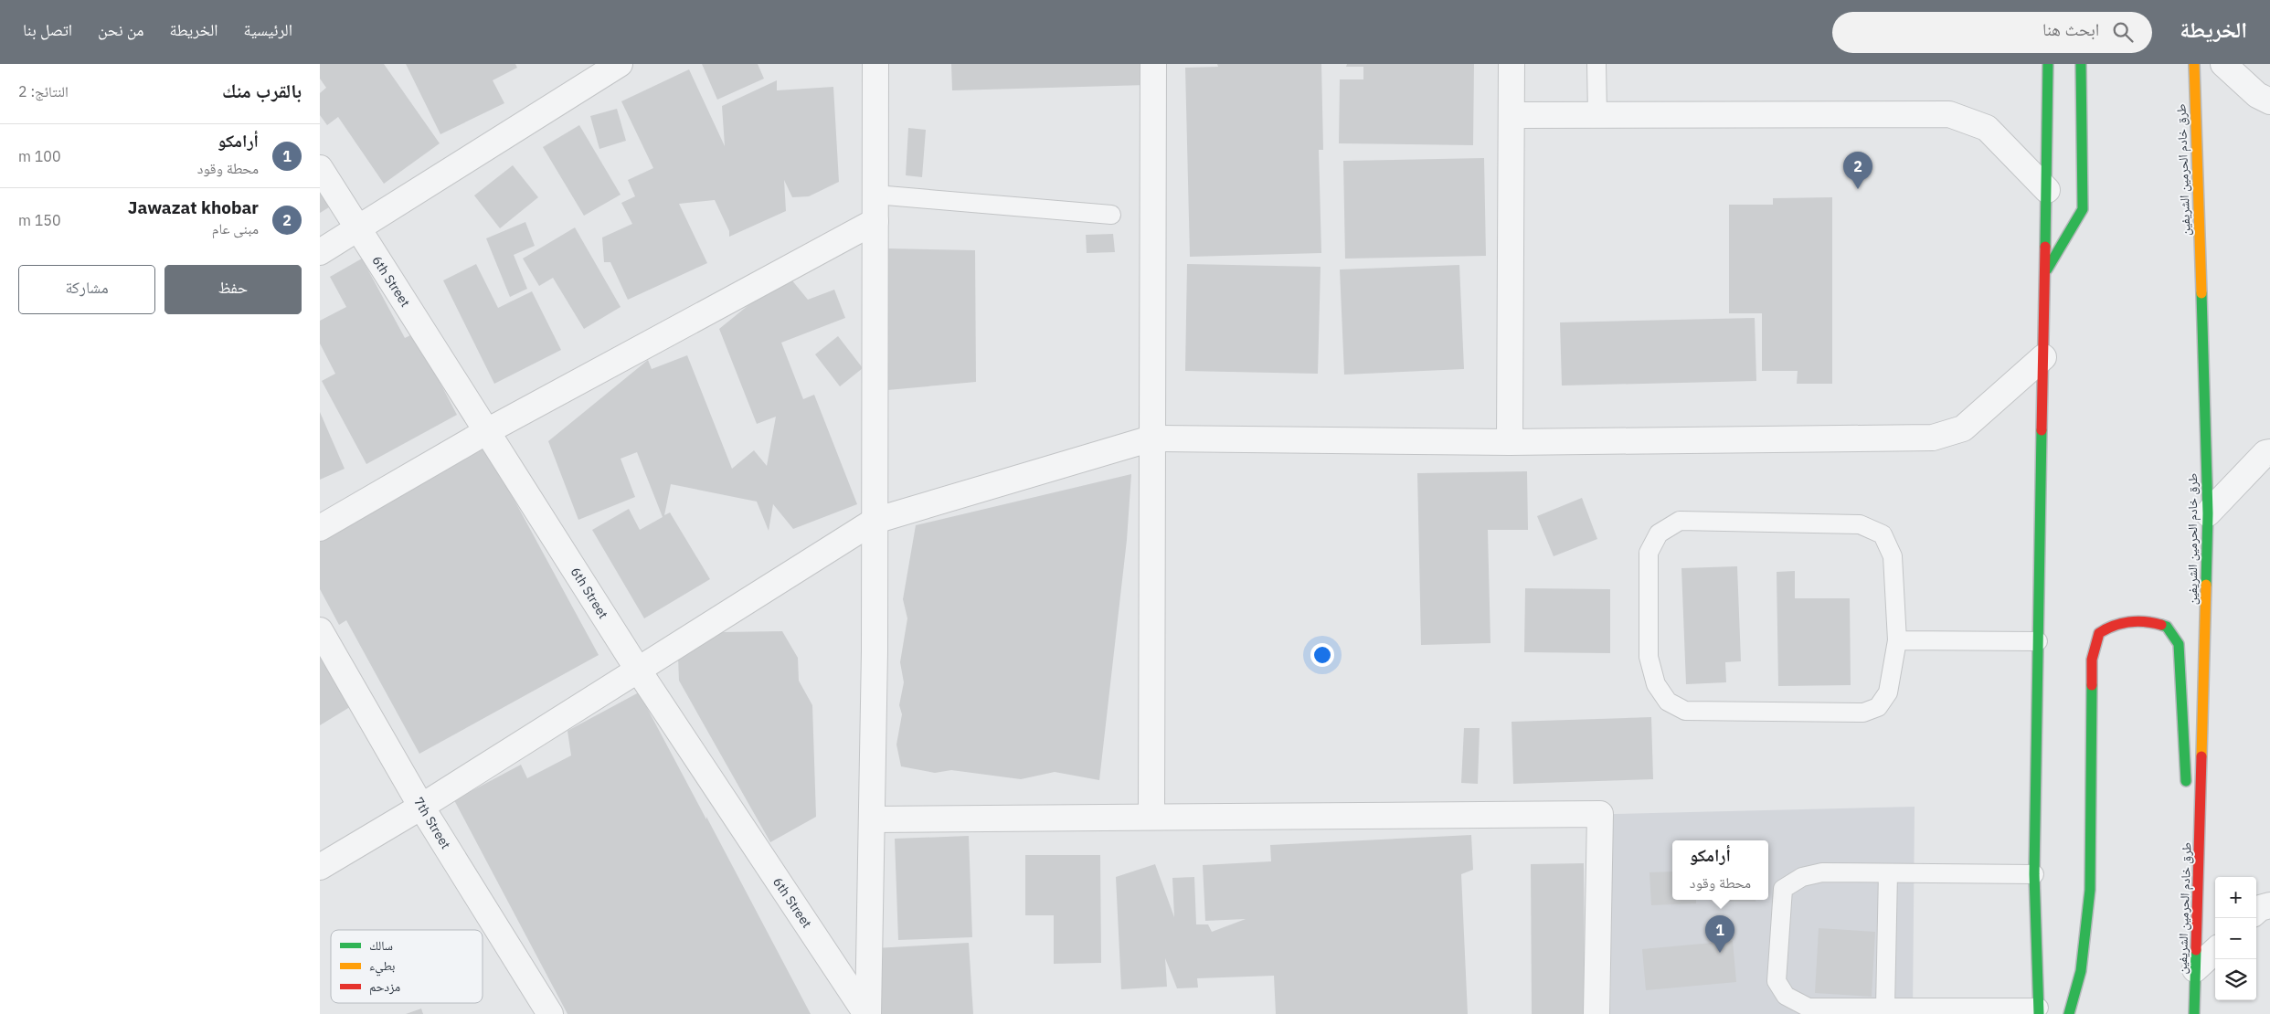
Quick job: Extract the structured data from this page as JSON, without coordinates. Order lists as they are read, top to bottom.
{
  "streets": {
    "highway": ["طرق خادم الحرمين الشريفين"],
    "street": ["6th Street", "7th Street"]
  },
  "legend": ["سالك", "بطيء", "مزدحم"],
  "page": {
    "header": "الخريطة",
    "search": "ابحث هنا",
    "nav": [
      "الرئيسية",
      "الخريطة",
      "من نحن",
      "اتصل بنا"
    ],
    "heading": ["بالقرب منك", "النتائج: 2"],
    "list": [
      {
        "mark": "1",
        "name": "أرامكو",
        "note": "محطة وقود",
        "value": "100 m"
      },
      {
        "mark": "2",
        "name": "Jawazat khobar",
        "note": "مبنى عام",
        "value": "150 m"
      }
    ],
    "pins": ["2", "1"],
    "buttons": ["حفظ", "مشاركة"],
    "popup": ["أرامكو", "محطة وقود"],
    "map_buttons": ["+", "−"]
  }
}
